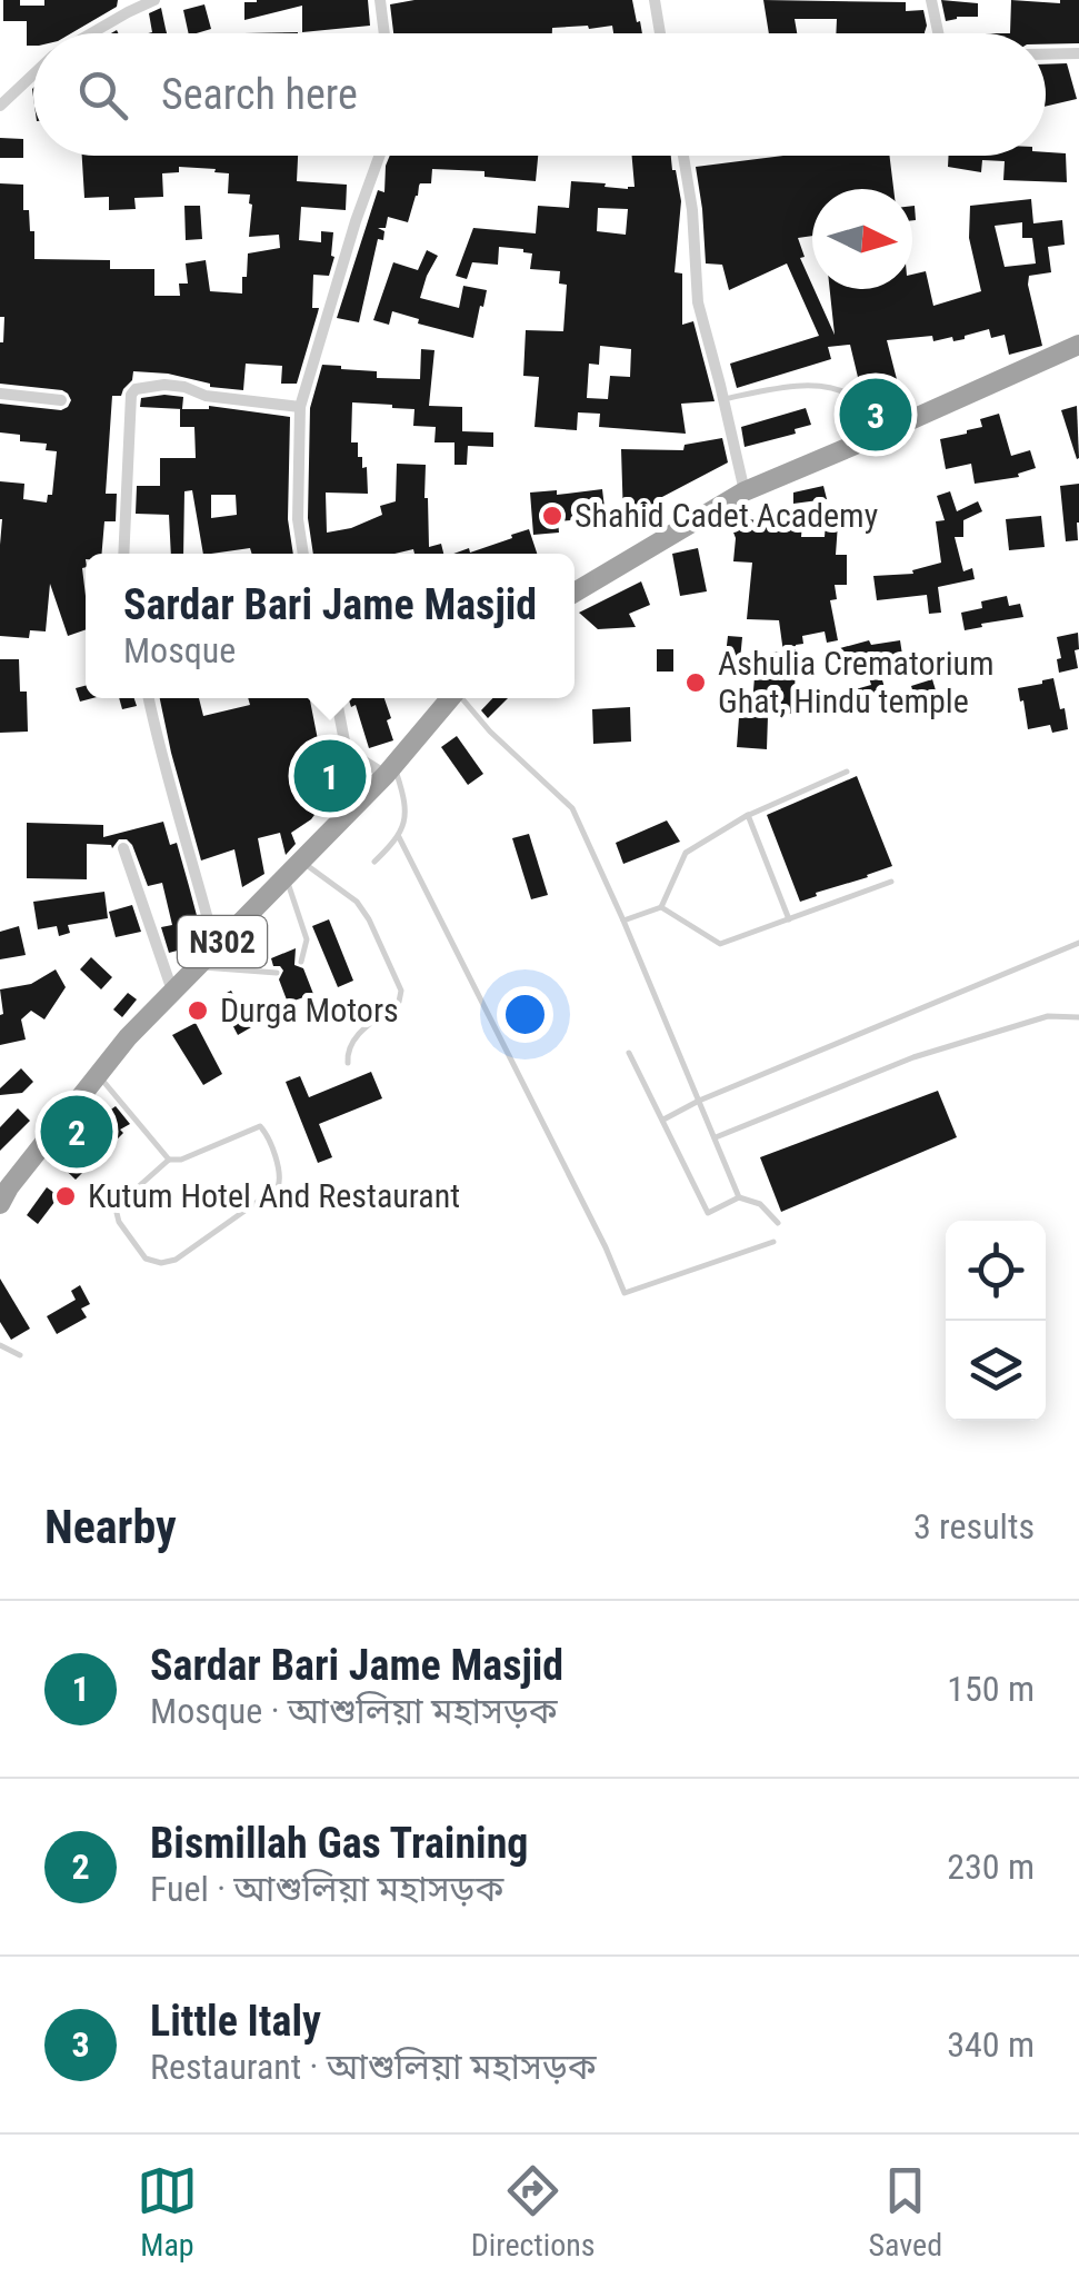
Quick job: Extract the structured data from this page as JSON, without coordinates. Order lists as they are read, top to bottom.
{
  "streets": {
    "highway": ["N302"]
  },
  "places": [
    "Shahid Cadet Academy",
    "Ashulia Crematorium Ghat, Hindu temple",
    "Durga Motors",
    "Kutum Hotel And Restaurant"
  ],
  "north": "right",
  "page": {
    "search": "Search here",
    "pins": ["3", "1", "2"],
    "popup": ["Sardar Bari Jame Masjid", "Mosque"],
    "heading": ["Nearby", "3 results"],
    "list": [
      {
        "mark": "1",
        "name": "Sardar Bari Jame Masjid",
        "note": "Mosque · আশুলিয়া মহাসড়ক",
        "value": "150 m"
      },
      {
        "mark": "2",
        "name": "Bismillah Gas Training",
        "note": "Fuel · আশুলিয়া মহাসড়ক",
        "value": "230 m"
      },
      {
        "mark": "3",
        "name": "Little Italy",
        "note": "Restaurant · আশুলিয়া মহাসড়ক",
        "value": "340 m"
      }
    ],
    "nav": ["Map", "Directions", "Saved"]
  }
}
